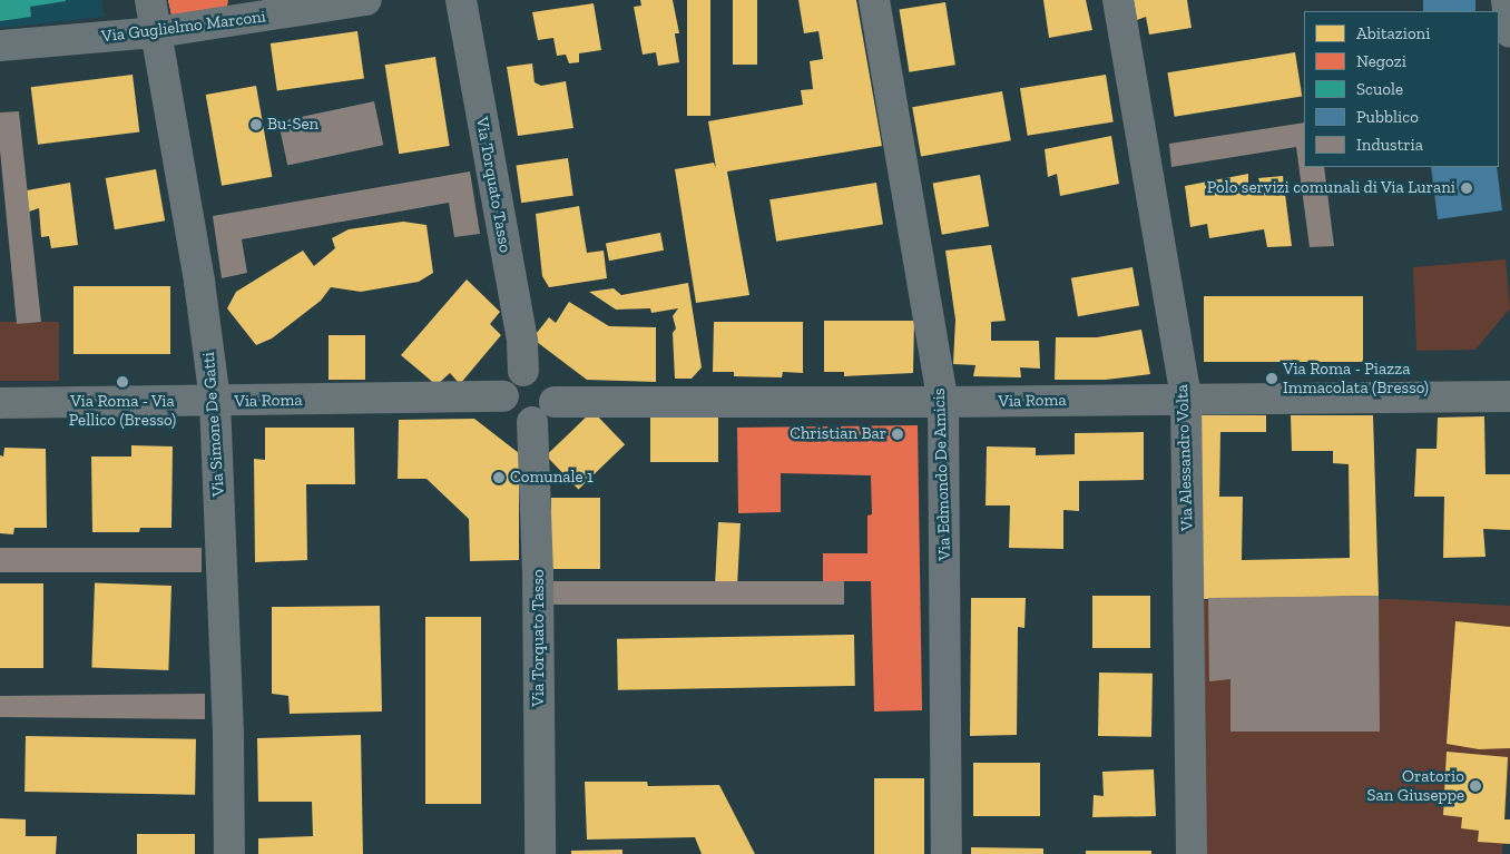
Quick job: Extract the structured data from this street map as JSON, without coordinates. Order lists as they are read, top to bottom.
{
  "streets": {
    "street": [
      "Via Guglielmo Marconi",
      "Via Torquato Tasso",
      "Via Roma",
      "Via Simone De Gatti",
      "Via Alessandro Volta",
      "Via Edmondo De Amicis"
    ]
  },
  "crossings": [
    ["Via Guglielmo Marconi", "Via Simone De Gatti"],
    ["Via Torquato Tasso", "Via Roma"],
    ["Via Roma", "Via Simone De Gatti"],
    ["Via Roma", "Via Alessandro Volta"],
    ["Via Roma", "Via Edmondo De Amicis"]
  ],
  "places": [
    "Bu-Sen",
    "Polo servizi comunali di Via Lurani",
    "Via Roma - Piazza Immacolata (Bresso)",
    "Via Roma - Via Pellico (Bresso)",
    "Christian Bar",
    "Comunale 1",
    "Oratorio San Giuseppe"
  ],
  "legend": [
    "Abitazioni",
    "Negozi",
    "Scuole",
    "Pubblico",
    "Industria"
  ]
}
